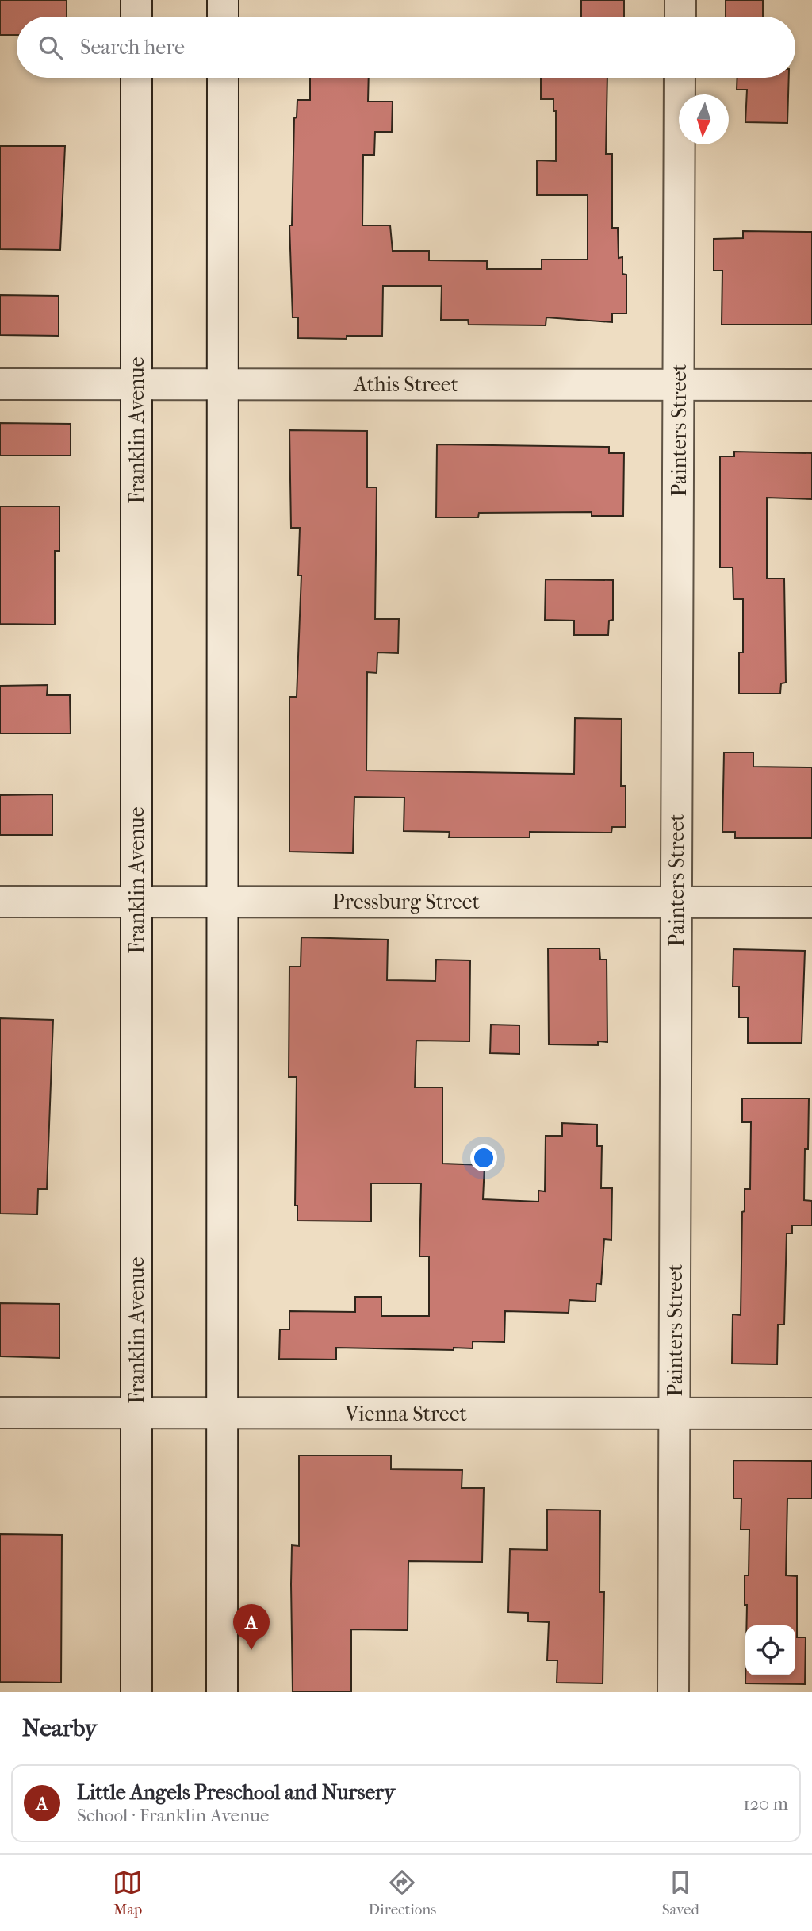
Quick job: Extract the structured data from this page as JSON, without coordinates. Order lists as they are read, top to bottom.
{
  "streets": {
    "street": [
      "Athis Street",
      "Franklin Avenue",
      "Painters Street",
      "Pressburg Street",
      "Vienna Street"
    ]
  },
  "crossings": [
    ["Athis Street", "Franklin Avenue"],
    ["Athis Street", "Painters Street"],
    ["Franklin Avenue", "Pressburg Street"],
    ["Franklin Avenue", "Vienna Street"],
    ["Painters Street", "Pressburg Street"],
    ["Painters Street", "Vienna Street"]
  ],
  "north": "bottom",
  "page": {
    "search": "Search here",
    "pins": "A",
    "heading": "Nearby",
    "list": [
      {
        "mark": "A",
        "name": "Little Angels Preschool and Nursery",
        "note": "School · Franklin Avenue",
        "value": "120 m"
      }
    ],
    "nav": ["Map", "Directions", "Saved"]
  }
}
